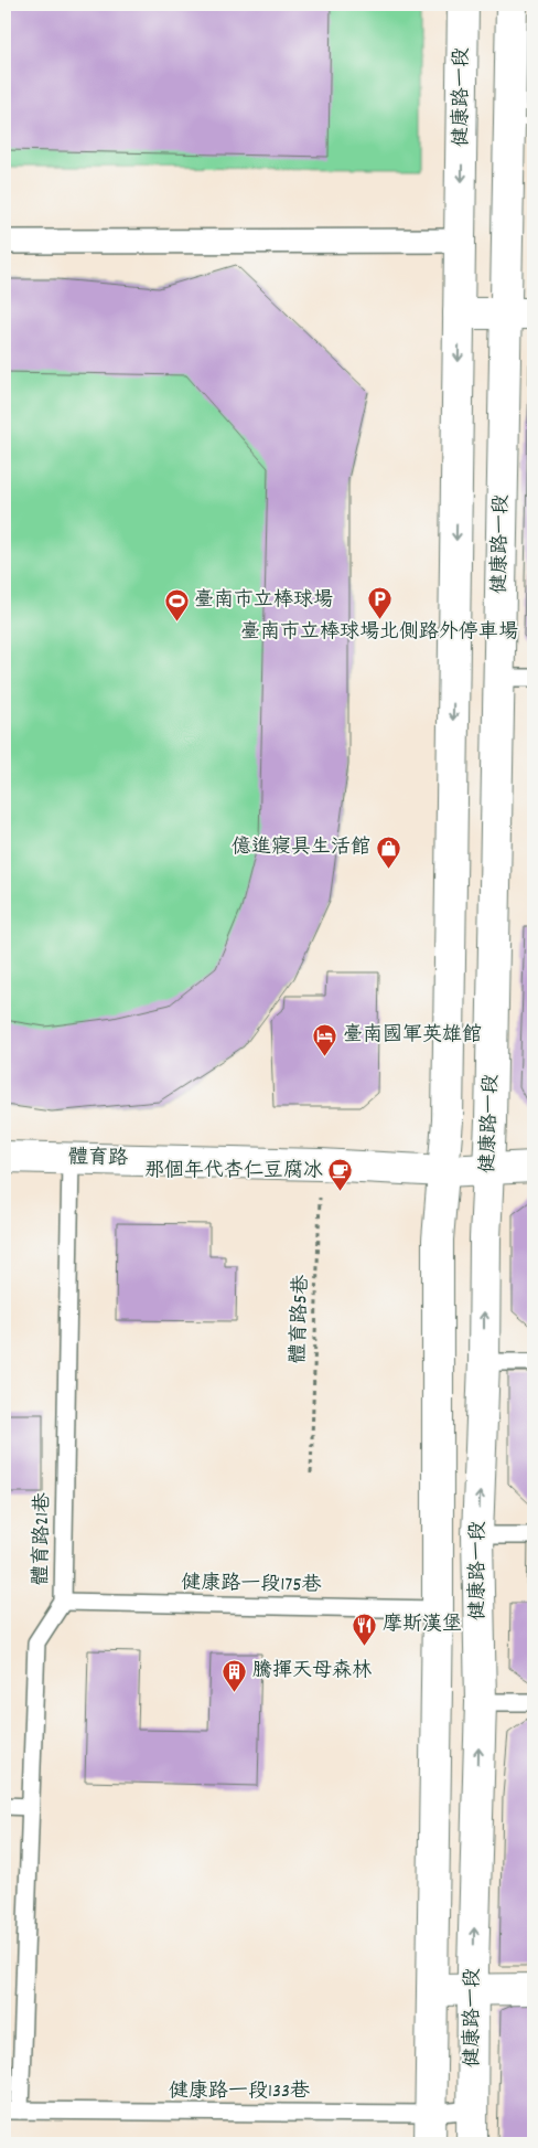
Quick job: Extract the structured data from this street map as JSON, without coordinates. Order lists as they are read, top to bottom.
{
  "streets": {
    "street": ["健康路一段", "體育路"],
    "lane": ["體育路21巷", "健康路一段175巷", "健康路一段133巷"],
    "path": ["體育路5巷"]
  },
  "crossings": [
    ["健康路一段", "體育路"],
    ["健康路一段", "健康路一段175巷"],
    ["健康路一段", "健康路一段133巷"],
    ["體育路", "體育路5巷"],
    ["體育路", "體育路21巷"],
    ["體育路21巷", "健康路一段175巷"],
    ["體育路21巷", "健康路一段133巷"]
  ],
  "places": {
    "parking": ["臺南市立棒球場北側路外停車場"],
    "sports": ["臺南市立棒球場"],
    "shop": ["億進寢具生活館"],
    "hotel": ["臺南國軍英雄館"],
    "cafe": ["那個年代杏仁豆腐冰"],
    "restaurant": ["摩斯漢堡"],
    "building": ["騰揮天母森林"]
  }
}
